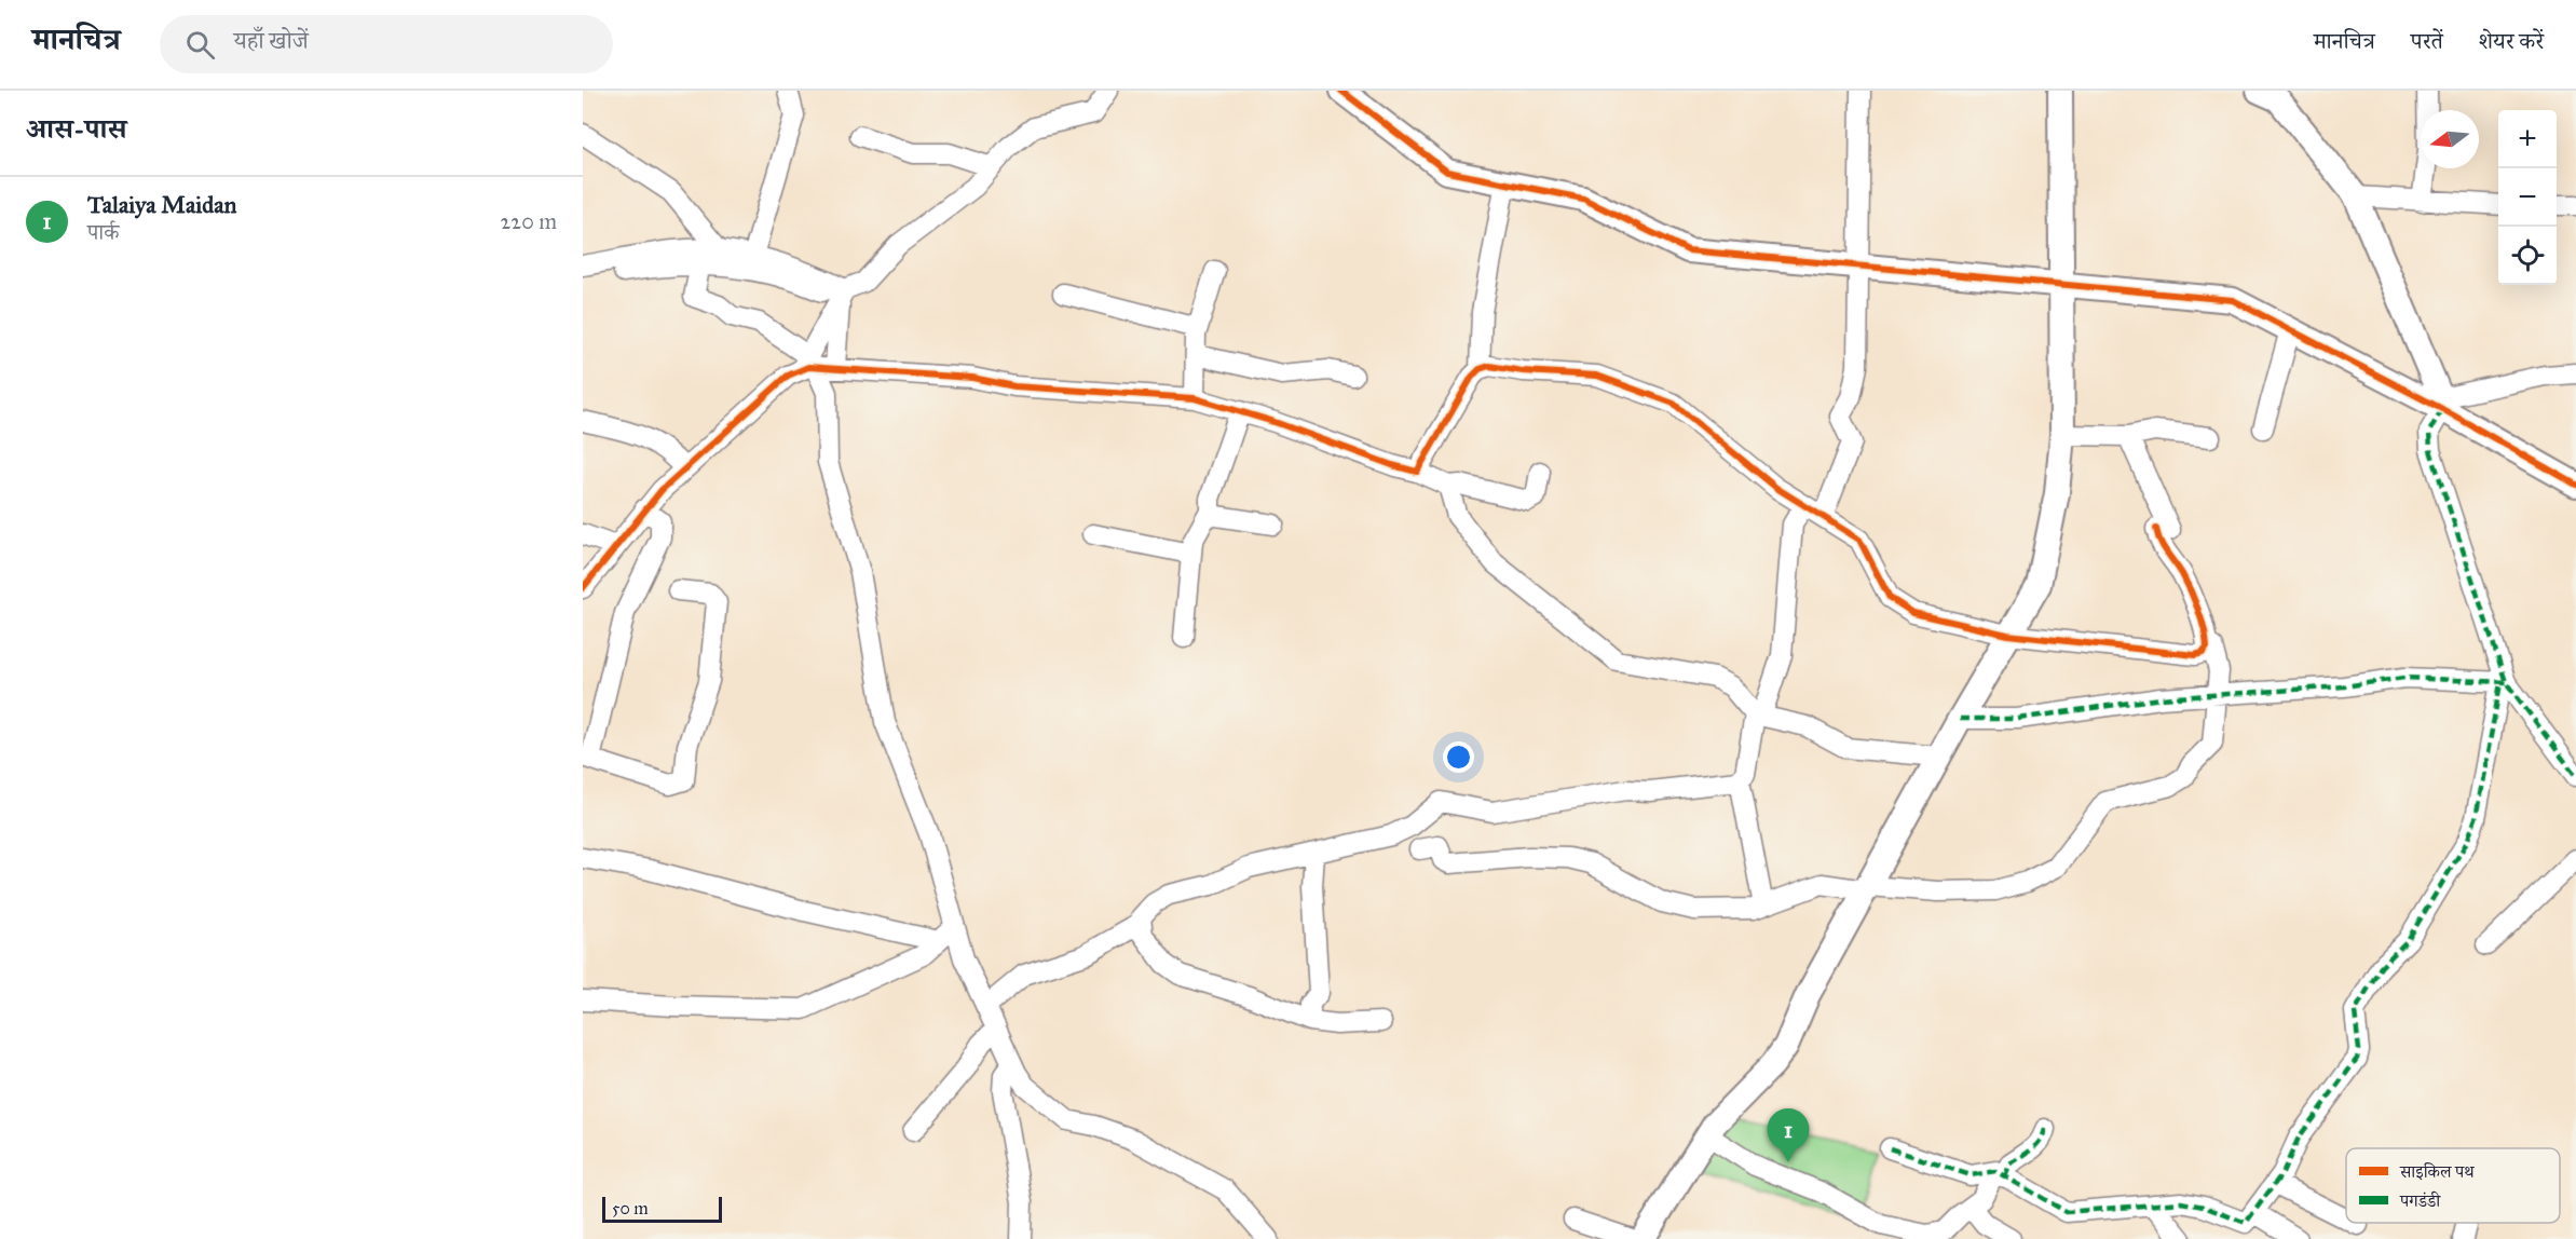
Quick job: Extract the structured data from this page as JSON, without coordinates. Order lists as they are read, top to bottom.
{
  "legend": ["साइकिल पथ", "पगडंडी"],
  "scale_bar": "50 m",
  "north": "left",
  "page": {
    "header": "मानचित्र",
    "search": "यहाँ खोजें",
    "nav": ["मानचित्र", "परतें", "शेयर करें"],
    "heading": "आस-पास",
    "map_buttons": ["+", "−"],
    "list": [
      {
        "mark": "1",
        "name": "Talaiya Maidan",
        "note": "पार्क",
        "value": "220 m"
      }
    ],
    "pins": "1",
    "scale": "50 m"
  }
}
